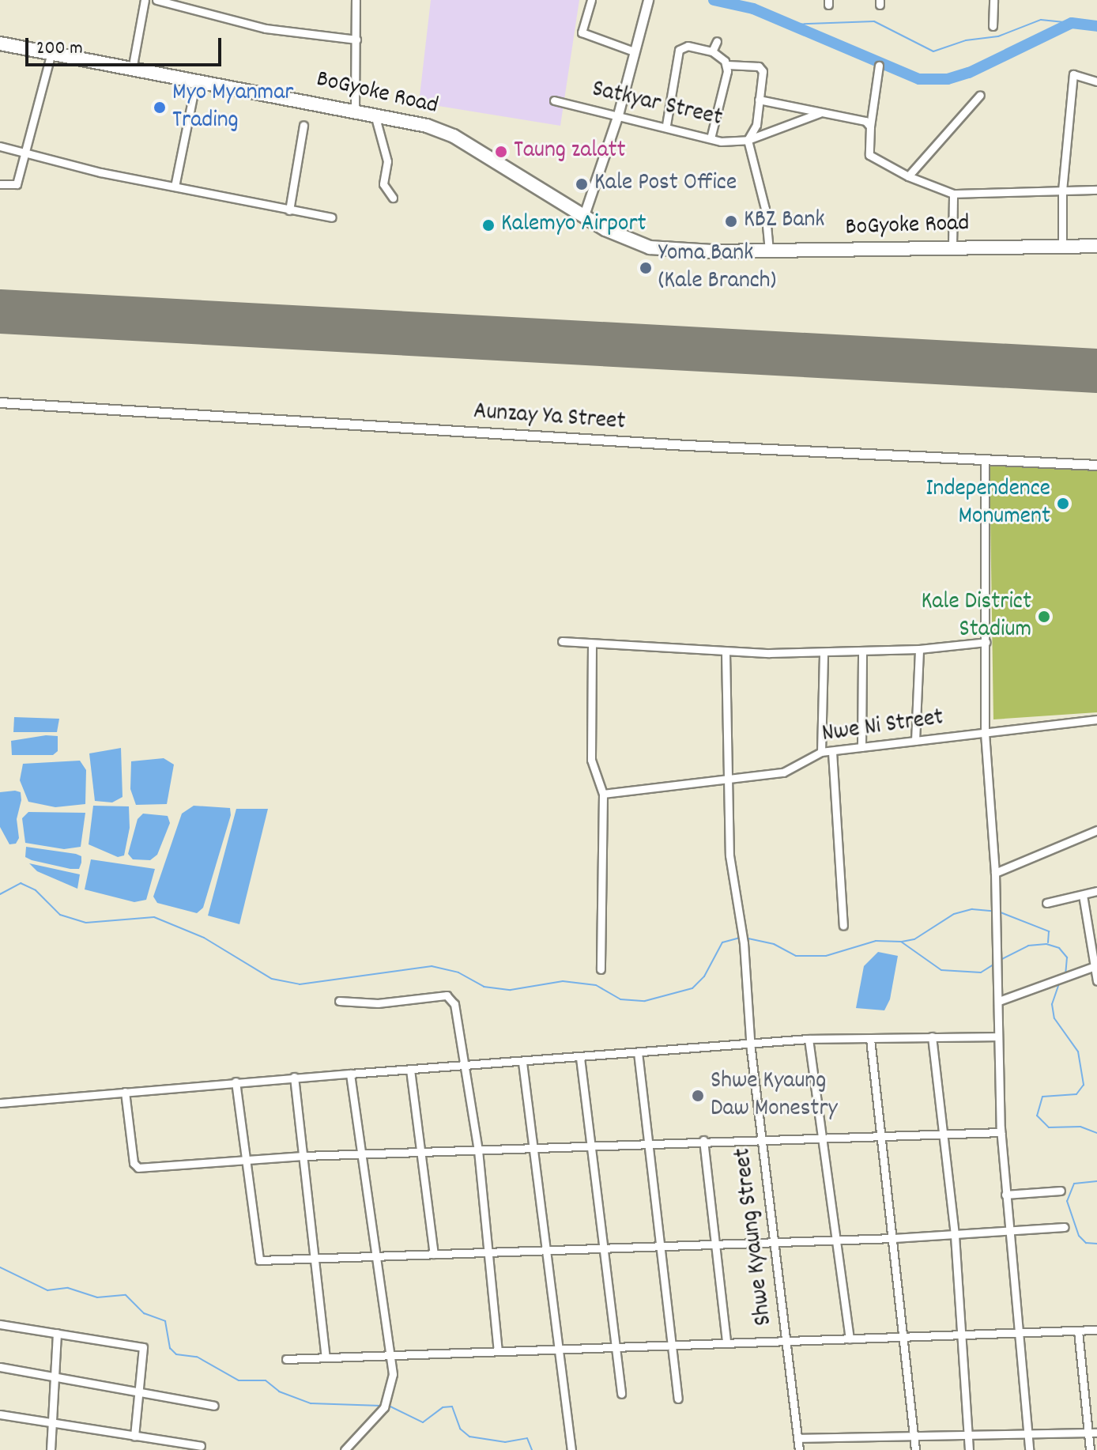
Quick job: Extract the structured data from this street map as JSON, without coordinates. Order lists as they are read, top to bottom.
{
  "streets": {
    "highway": ["BoGyoke Road"],
    "street": [
      "Satkyar Street",
      "Aunzay Ya Street",
      "Nwe Ni Street",
      "Shwe Kyaung Street"
    ]
  },
  "crossings": [
    ["Nwe Ni Street", "Shwe Kyaung Street"]
  ],
  "places": [
    "Myo Myanmar Trading",
    "Taung zalatt",
    "Kale Post Office",
    "KBZ Bank",
    "Kalemyo Airport",
    "Yoma Bank (Kale Branch)",
    "Independence Monument",
    "Kale District Stadium",
    "Shwe Kyaung Daw Monestry"
  ],
  "scale_bar": "200 m"
}
